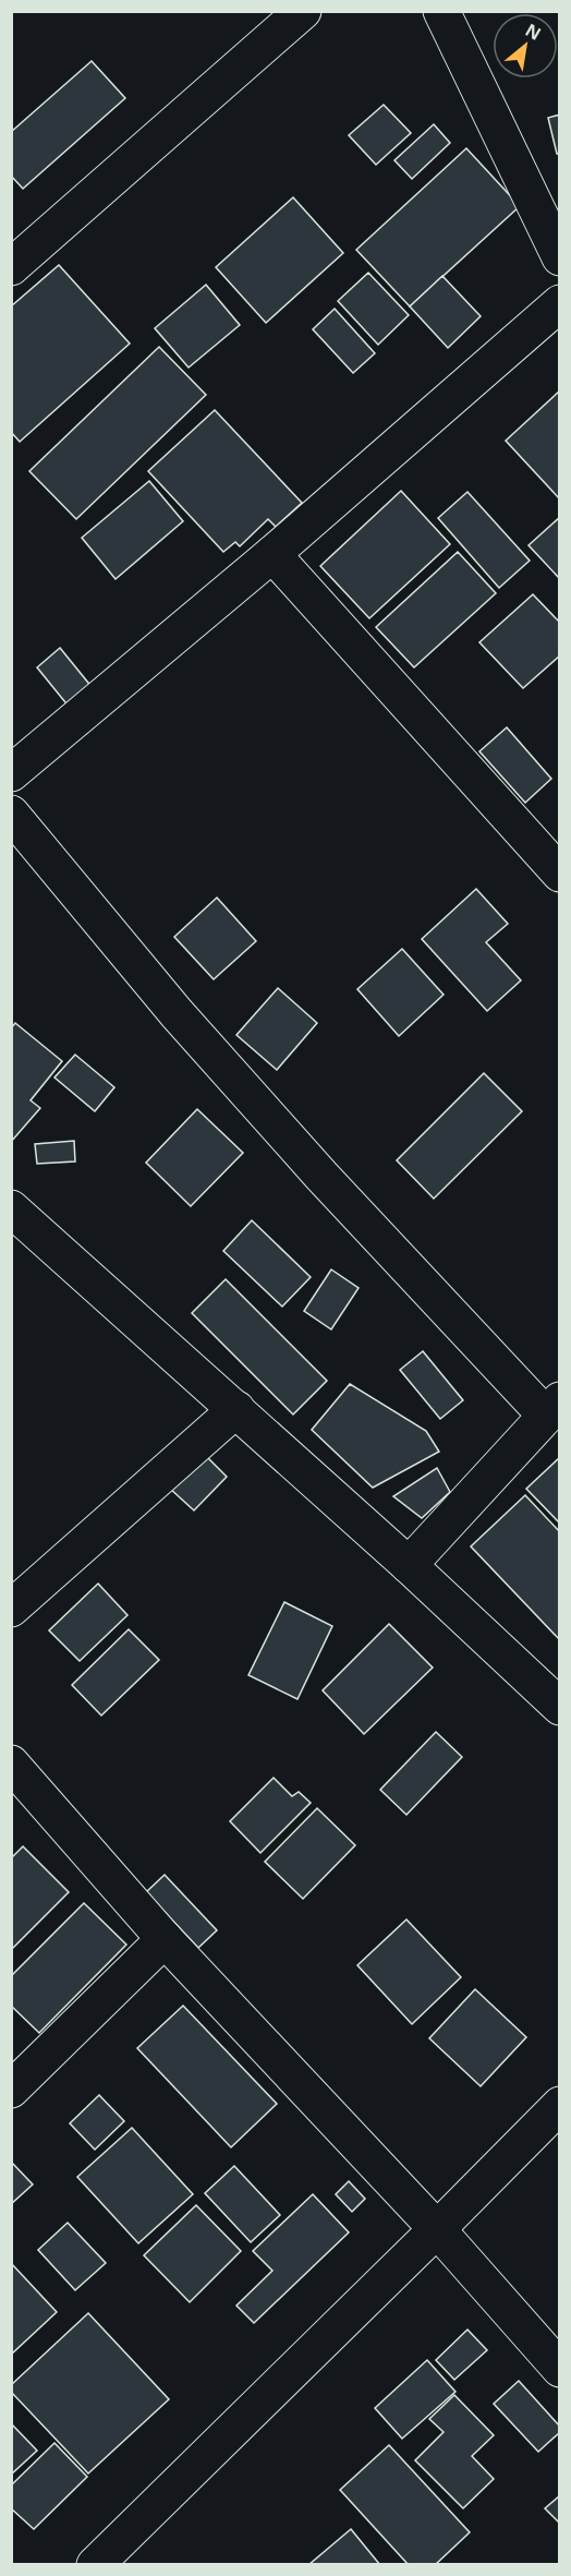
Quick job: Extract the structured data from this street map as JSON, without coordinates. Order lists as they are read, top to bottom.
{
  "north": "top right"
}
